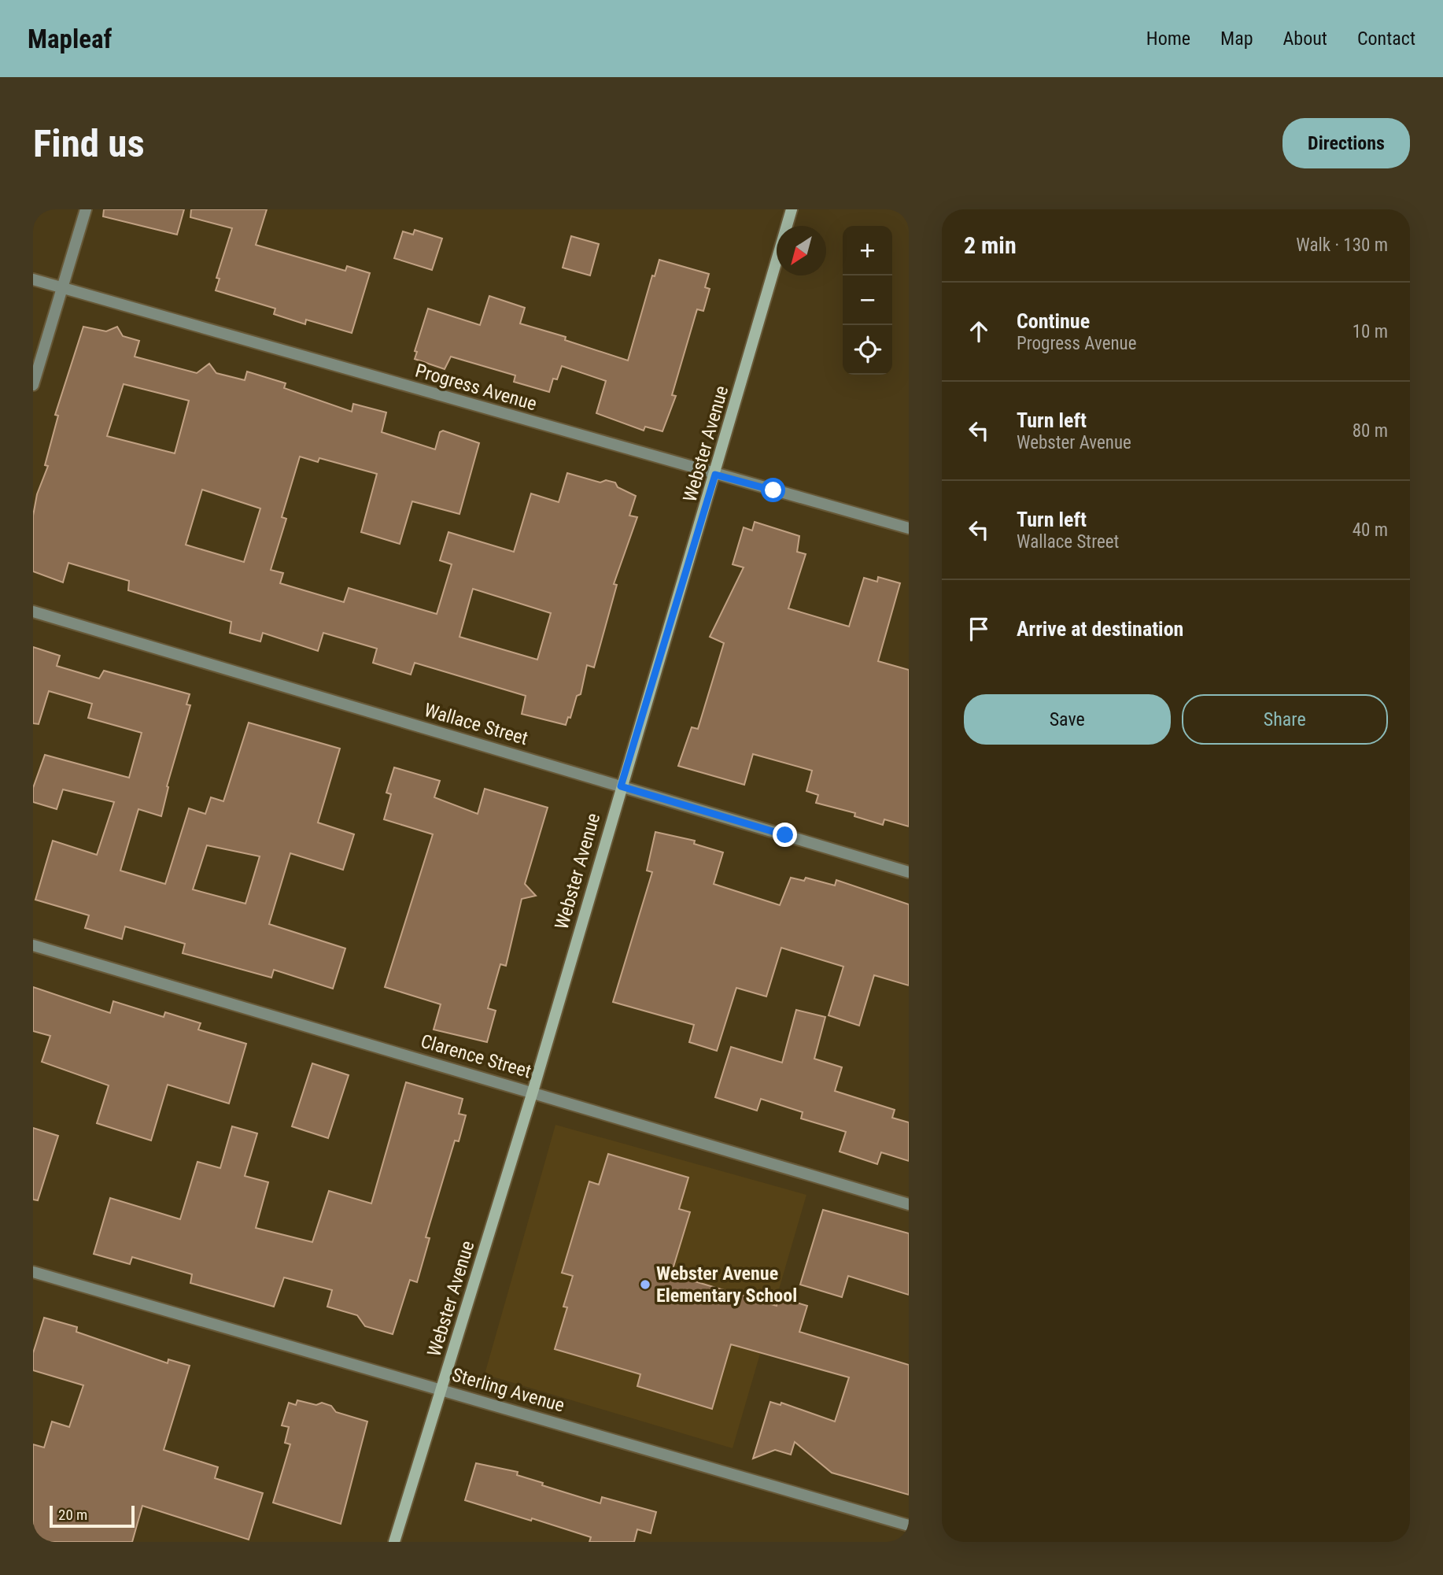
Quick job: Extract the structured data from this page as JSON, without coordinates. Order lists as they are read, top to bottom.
{
  "streets": {
    "street": [
      "Progress Avenue",
      "Webster Avenue",
      "Wallace Street",
      "Clarence Street",
      "Sterling Avenue"
    ]
  },
  "crossings": [
    ["Progress Avenue", "Webster Avenue"],
    ["Webster Avenue", "Wallace Street"],
    ["Webster Avenue", "Clarence Street"],
    ["Webster Avenue", "Sterling Avenue"]
  ],
  "places": ["Webster Avenue Elementary School"],
  "scale_bar": "20 m",
  "north": "bottom left",
  "page": {
    "header": "Mapleaf",
    "nav": [
      "Home",
      "Map",
      "About",
      "Contact"
    ],
    "buttons": [
      "Directions",
      ["Save", "Share"]
    ],
    "title": "Find us",
    "heading": ["2 min", "Walk · 130 m"],
    "map_buttons": ["+", "−"],
    "list": [
      ["Continue", "Progress Avenue", "10 m"],
      ["Turn left", "Webster Avenue", "80 m"],
      ["Turn left", "Wallace Street", "40 m"],
      "Arrive at destination"
    ],
    "scale": "20 m"
  }
}
